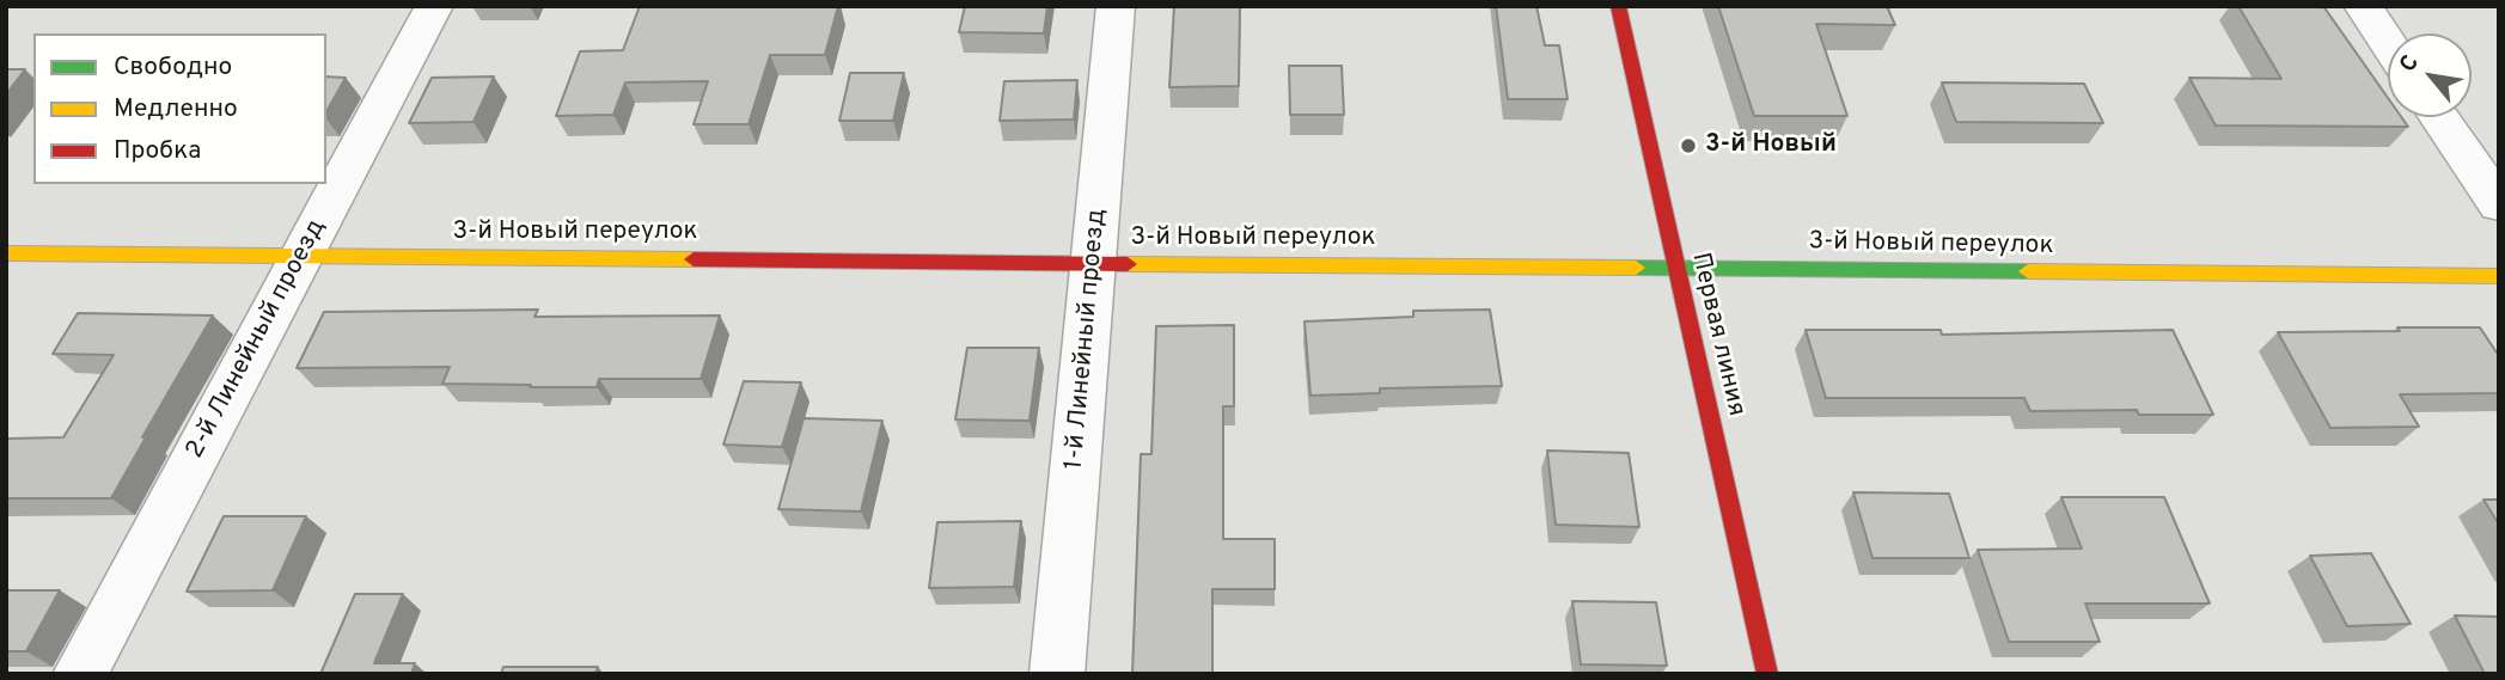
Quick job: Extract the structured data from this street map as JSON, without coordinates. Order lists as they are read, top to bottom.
{
  "streets": {
    "street": [
      "3-й Новый переулок",
      "Первая линия",
      "2-й Линейный проезд",
      "1-й Линейный проезд"
    ]
  },
  "crossings": [
    ["3-й Новый переулок", "Первая линия"],
    ["3-й Новый переулок", "2-й Линейный проезд"],
    ["3-й Новый переулок", "1-й Линейный проезд"]
  ],
  "places": ["3-й Новый"],
  "legend": ["Свободно", "Медленно", "Пробка"],
  "north": "top left"
}
